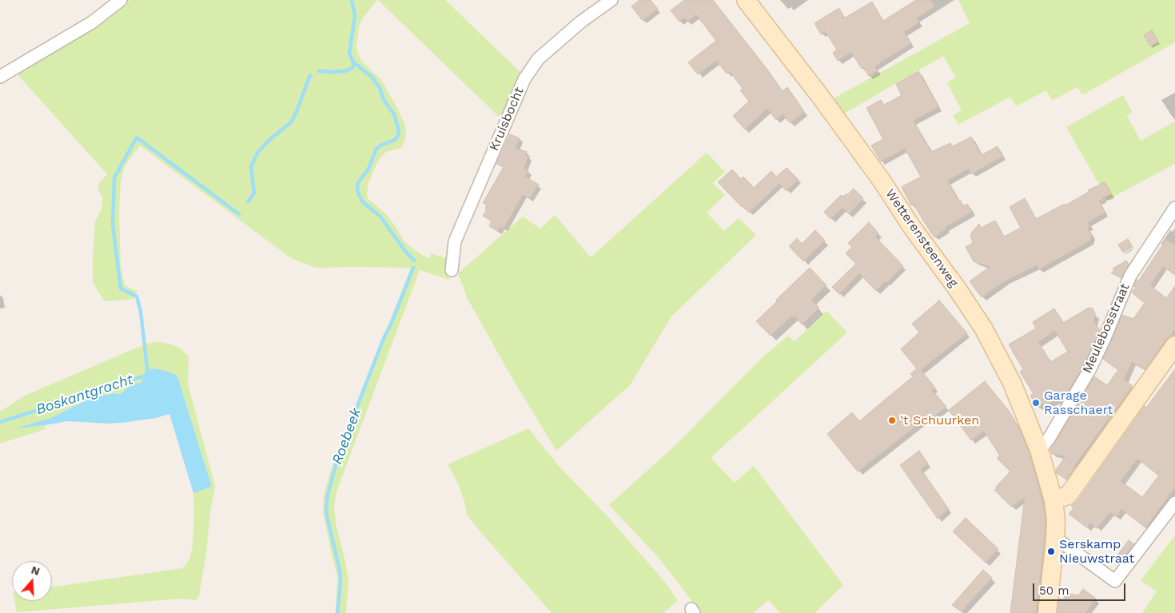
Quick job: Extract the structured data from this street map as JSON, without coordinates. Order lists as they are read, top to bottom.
{
  "streets": {
    "street": ["Kruisbocht", "Wetterensteenweg", "Meulebosstraat"]
  },
  "crossings": [
    ["Wetterensteenweg", "Meulebosstraat"]
  ],
  "water": ["Boskantgracht", "Roebeek"],
  "places": ["Garage Rasschaert", "'t Schuurken", "Serskamp Nieuwstraat"],
  "scale_bar": "50 m",
  "north": "top"
}
